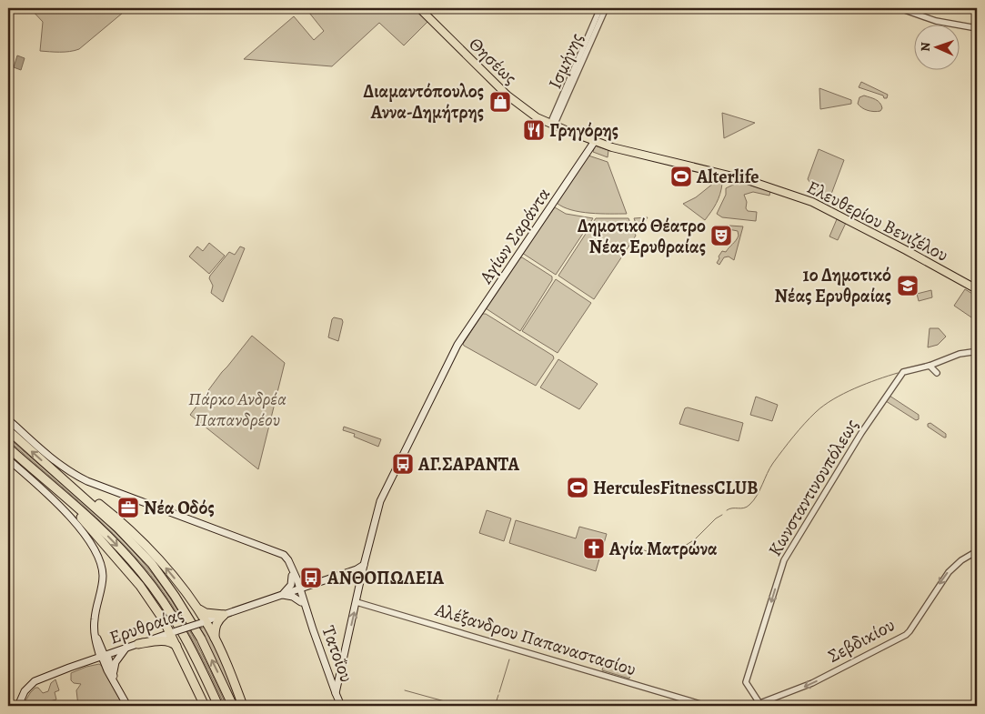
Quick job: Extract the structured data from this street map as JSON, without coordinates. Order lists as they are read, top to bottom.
{
  "streets": {
    "main road": [
      "Θησέως",
      "Ελευθερίου Βενιζέλου",
      "Αγίων Σαράντα",
      "Ερυθραίας",
      "Τατοΐου"
    ],
    "street": [
      "Ισμήνης",
      "Κωνσταντινουπόλεως",
      "Αλέξανδρου Παπαναστασίου",
      "Σεβδικίου"
    ]
  },
  "crossings": [
    ["Θησέως", "Ισμήνης"],
    ["Θησέως", "Ελευθερίου Βενιζέλου"],
    ["Ισμήνης", "Ελευθερίου Βενιζέλου"],
    ["Ελευθερίου Βενιζέλου", "Αγίων Σαράντα"],
    ["Αγίων Σαράντα", "Ερυθραίας"],
    ["Αγίων Σαράντα", "Αλέξανδρου Παπαναστασίου"],
    ["Κωνσταντινουπόλεως", "Σεβδικίου"],
    ["Ερυθραίας", "Τατοΐου"]
  ],
  "one_way": ["Κωνσταντινουπόλεως", "Σεβδικίου"],
  "parks": ["Πάρκο Ανδρέα Παπανδρέου"],
  "places": {
    "shop": ["Διαμαντόπουλος Αννα-Δημήτρης"],
    "restaurant": ["Γρηγόρης"],
    "sports": ["Alterlife", "HerculesFitnessCLUB"],
    "theatre": ["Δημοτικό Θέατρο Νέας Ερυθραίας"],
    "school or university": ["1ο Δημοτικό Νέας Ερυθραίας"],
    "bus stop": ["ΑΓ.ΣΑΡΑΝΤΑ", "ΑΝΘΟΠΩΛΕΙΑ"],
    "office": ["Νέα Οδός"],
    "church": ["Αγία Ματρώνα"]
  },
  "north": "left"
}
